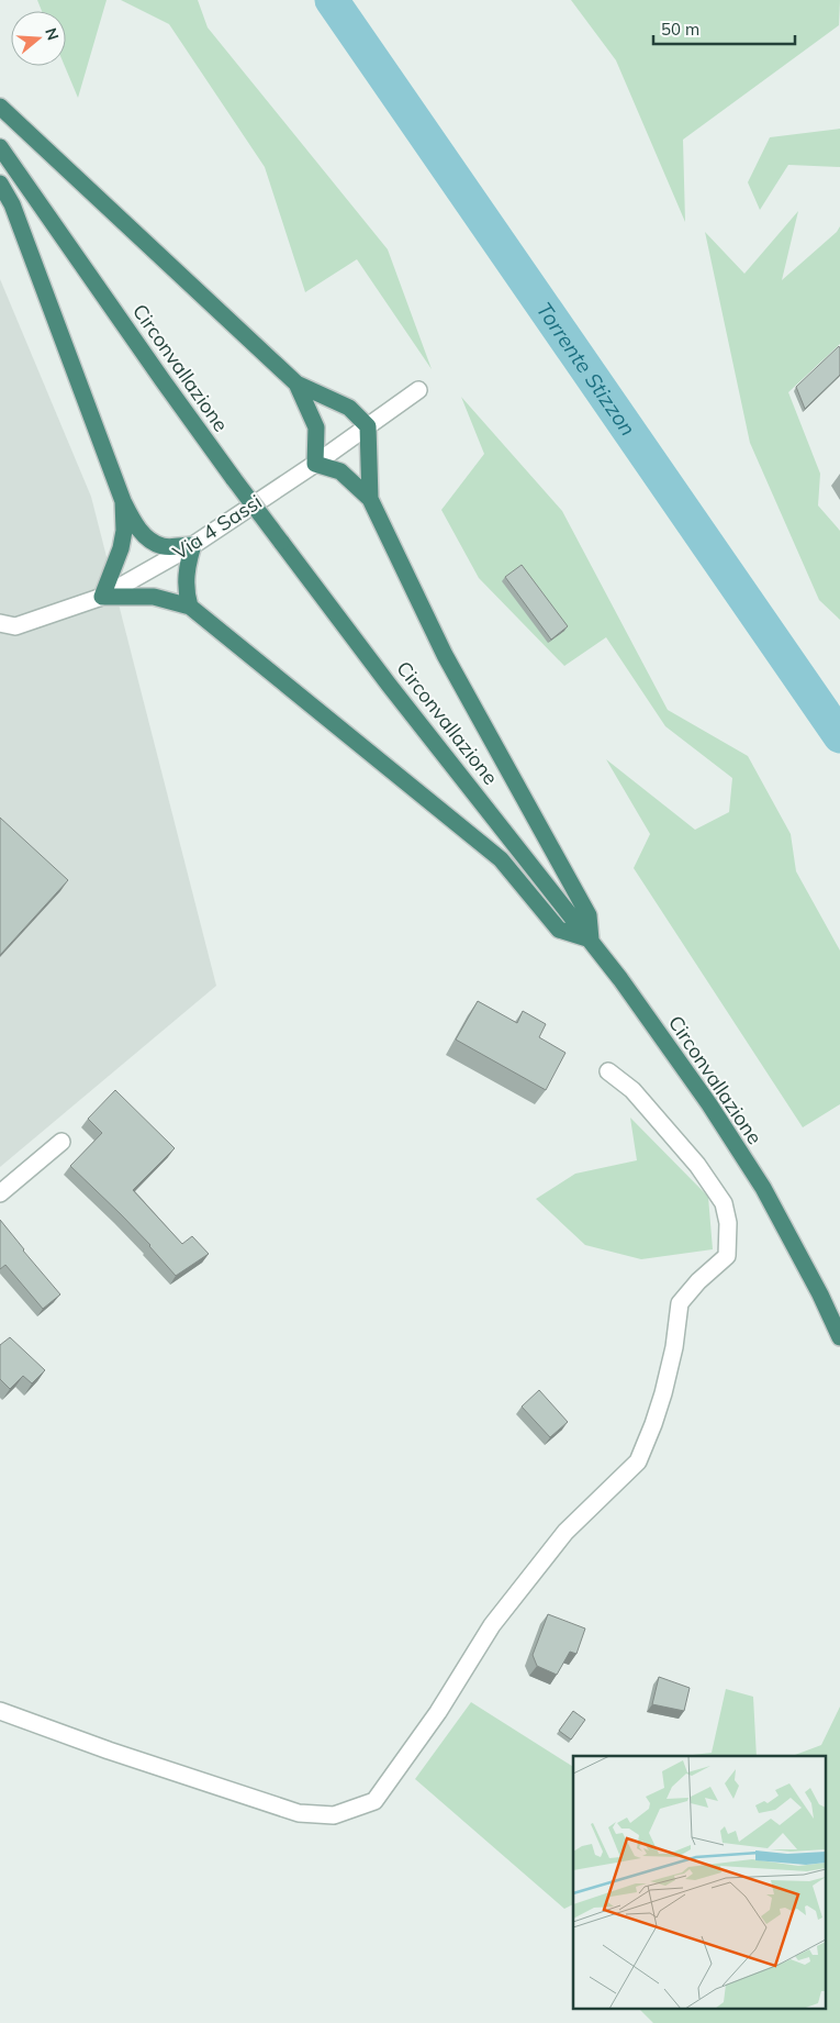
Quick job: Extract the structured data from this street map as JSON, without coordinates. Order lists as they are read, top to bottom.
{
  "streets": {
    "highway": ["Circonvallazione"],
    "street": ["Via 4 Sassi"]
  },
  "water": ["Torrente Stizzon"],
  "scale_bar": "50 m",
  "north": "right"
}
